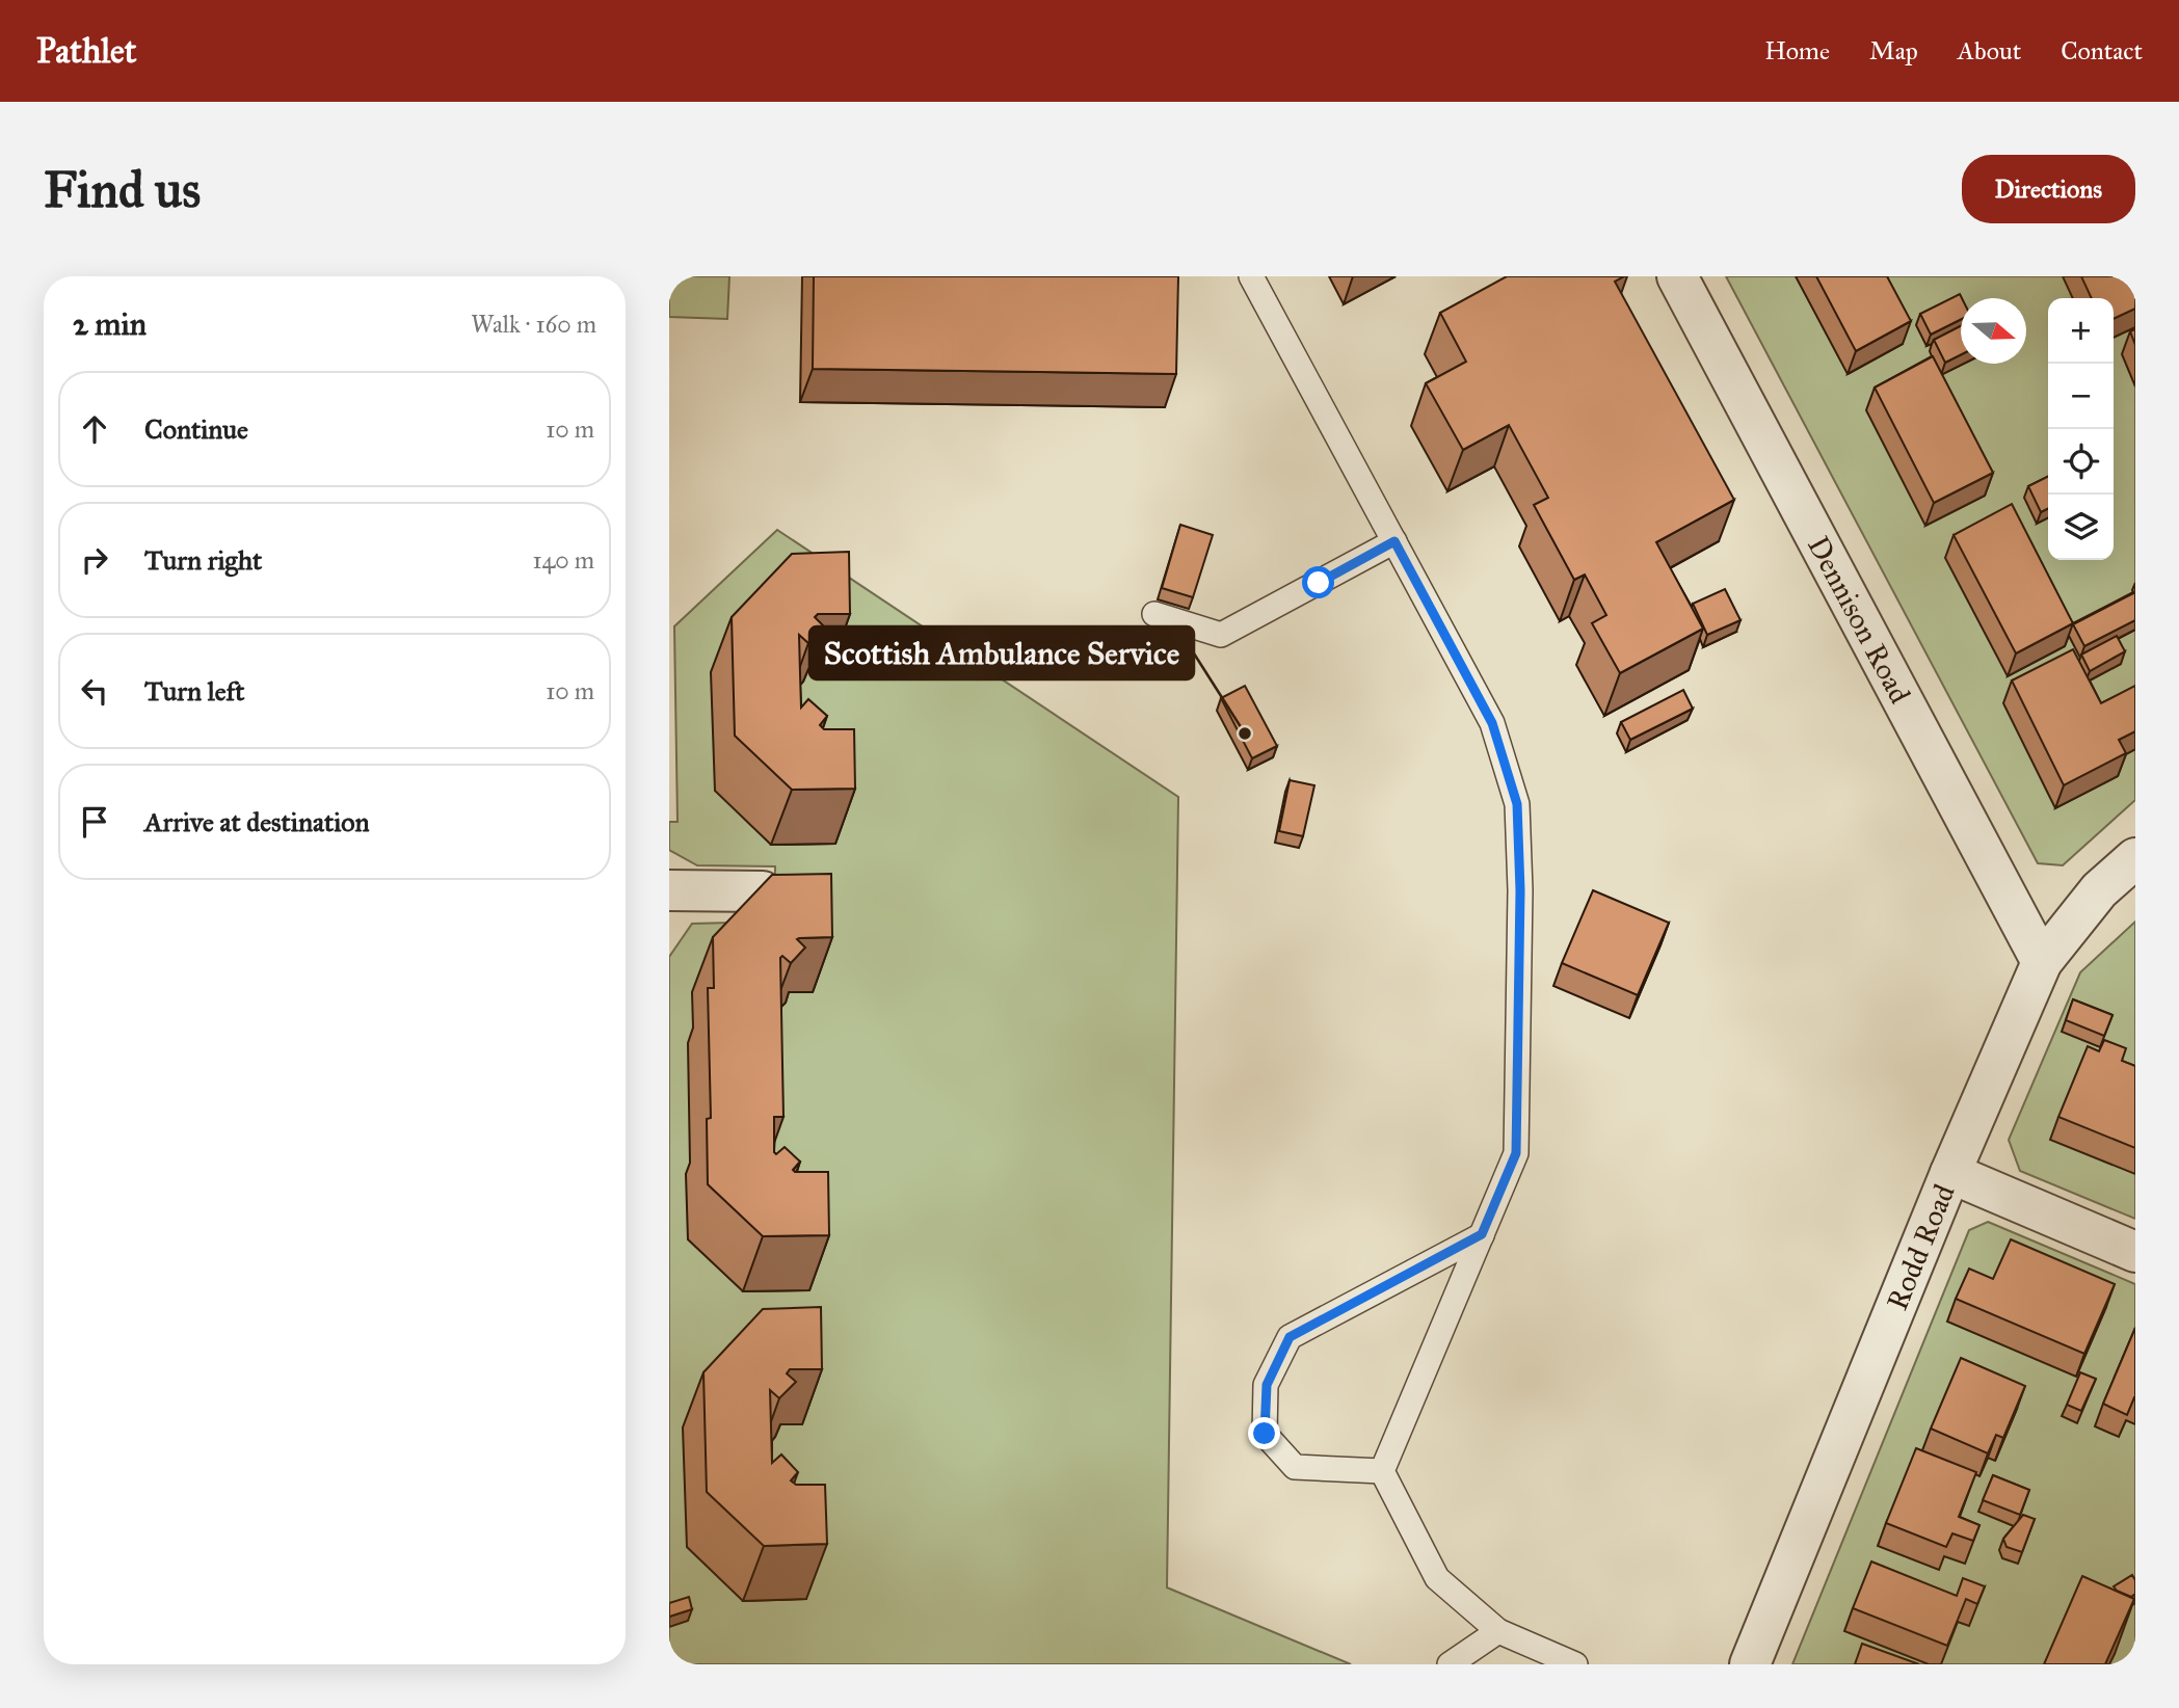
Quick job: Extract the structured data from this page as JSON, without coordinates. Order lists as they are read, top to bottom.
{
  "streets": {
    "street": ["Dennison Road", "Rodd Road"]
  },
  "crossings": [
    ["Dennison Road", "Rodd Road"]
  ],
  "places": ["Scottish Ambulance Service"],
  "north": "right",
  "page": {
    "header": "Pathlet",
    "nav": [
      "Home",
      "Map",
      "About",
      "Contact"
    ],
    "buttons": "Directions",
    "title": "Find us",
    "heading": ["2 min", "Walk · 160 m"],
    "map_buttons": ["+", "−"],
    "list": [
      ["Continue", "10 m"],
      ["Turn right", "140 m"],
      ["Turn left", "10 m"],
      "Arrive at destination"
    ]
  }
}
